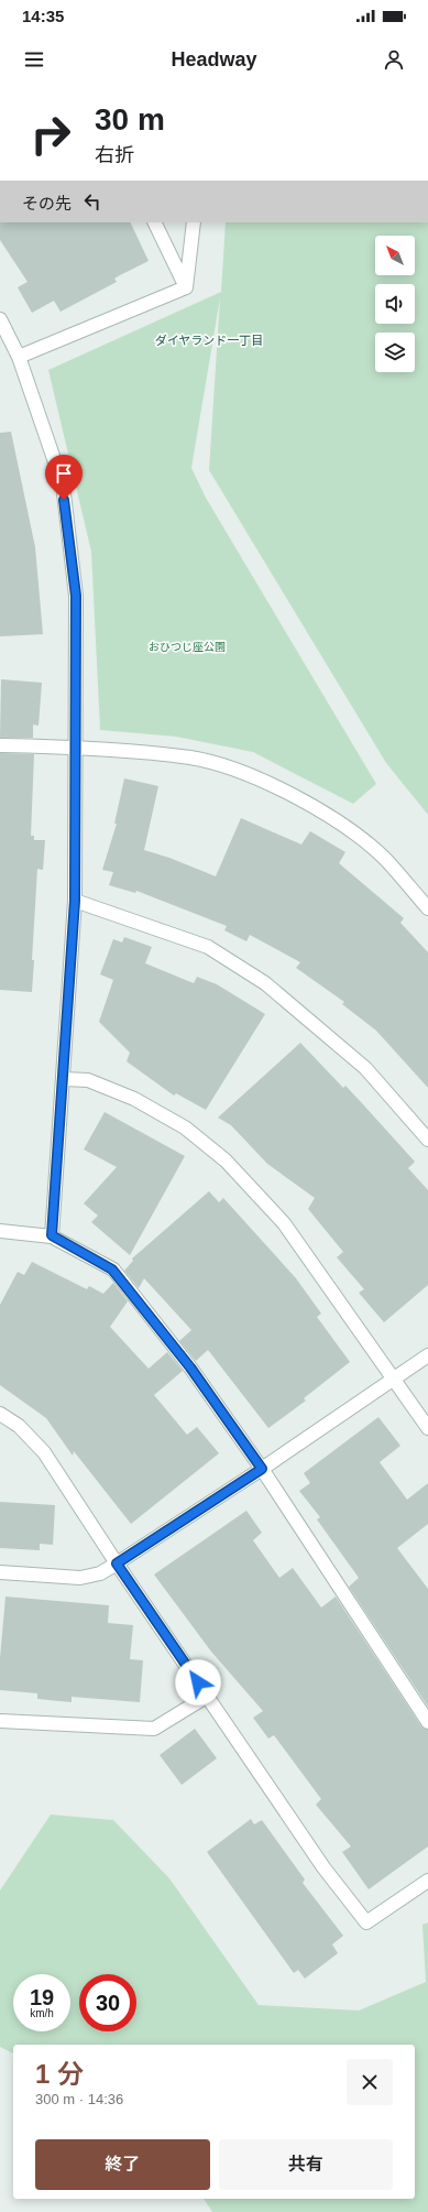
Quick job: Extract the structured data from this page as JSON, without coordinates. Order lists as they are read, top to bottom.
{
  "districts": ["ダイヤランド一丁目"],
  "parks": ["おひつじ座公園"],
  "north": "top left",
  "page": {
    "status": "14:35",
    "header": "Headway",
    "turn": ["30 m", "右折"],
    "then": "その先",
    "speed": "19 km/h",
    "limit": "30",
    "heading": ["1 分", "300 m · 14:36"],
    "buttons": ["終了", "共有"]
  }
}
